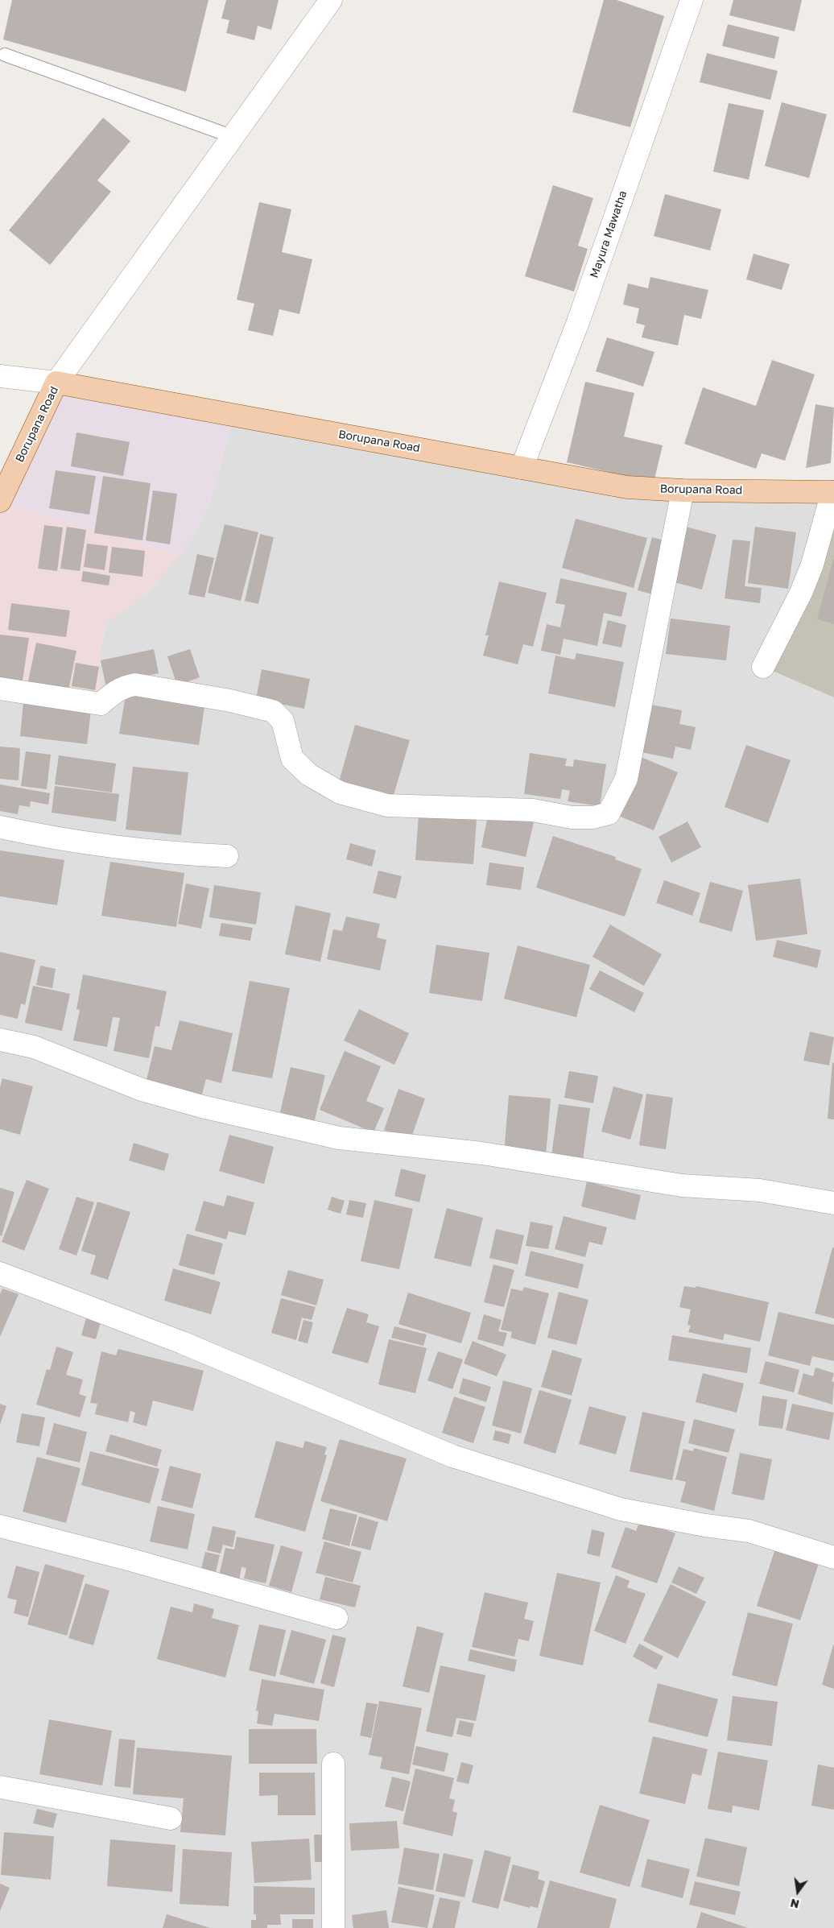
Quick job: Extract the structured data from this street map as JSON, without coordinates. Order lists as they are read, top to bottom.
{
  "streets": {
    "main road": ["Borupana Road"],
    "street": ["Mayura Mawatha"]
  },
  "crossings": [
    ["Mayura Mawatha", "Borupana Road"]
  ],
  "north": "bottom"
}
